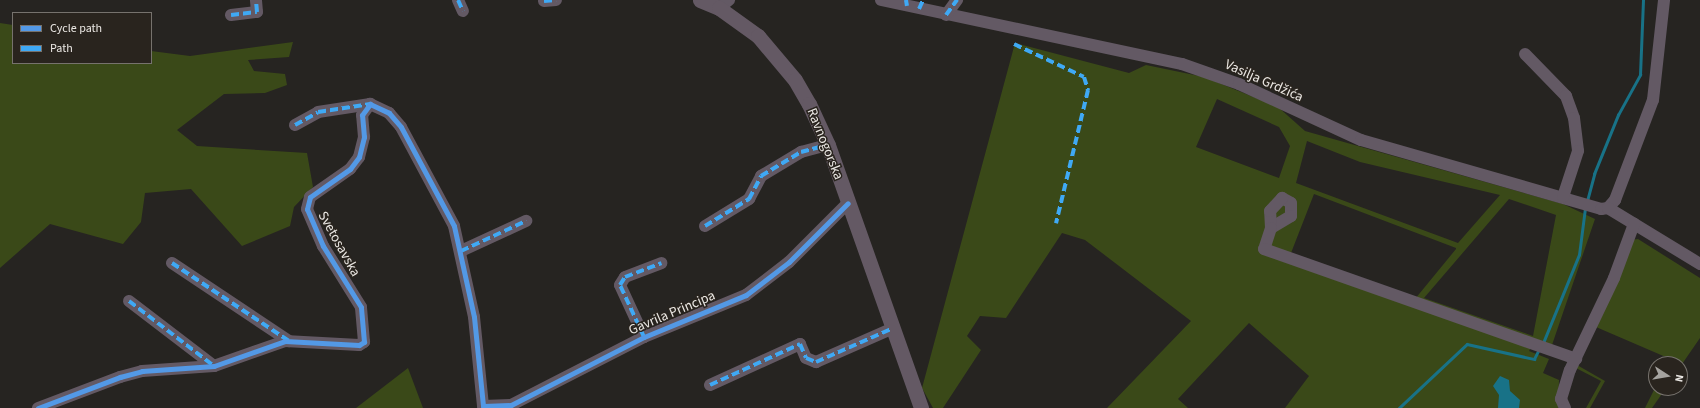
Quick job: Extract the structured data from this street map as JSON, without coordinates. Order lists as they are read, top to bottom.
{
  "streets": {
    "main road": ["Ravnogorska"],
    "street": ["Vasilja Grdžića", "Svetosavska", "Gavrila Principa"]
  },
  "crossings": [
    ["Ravnogorska", "Gavrila Principa"]
  ],
  "legend": ["Cycle path", "Path"],
  "north": "right"
}
